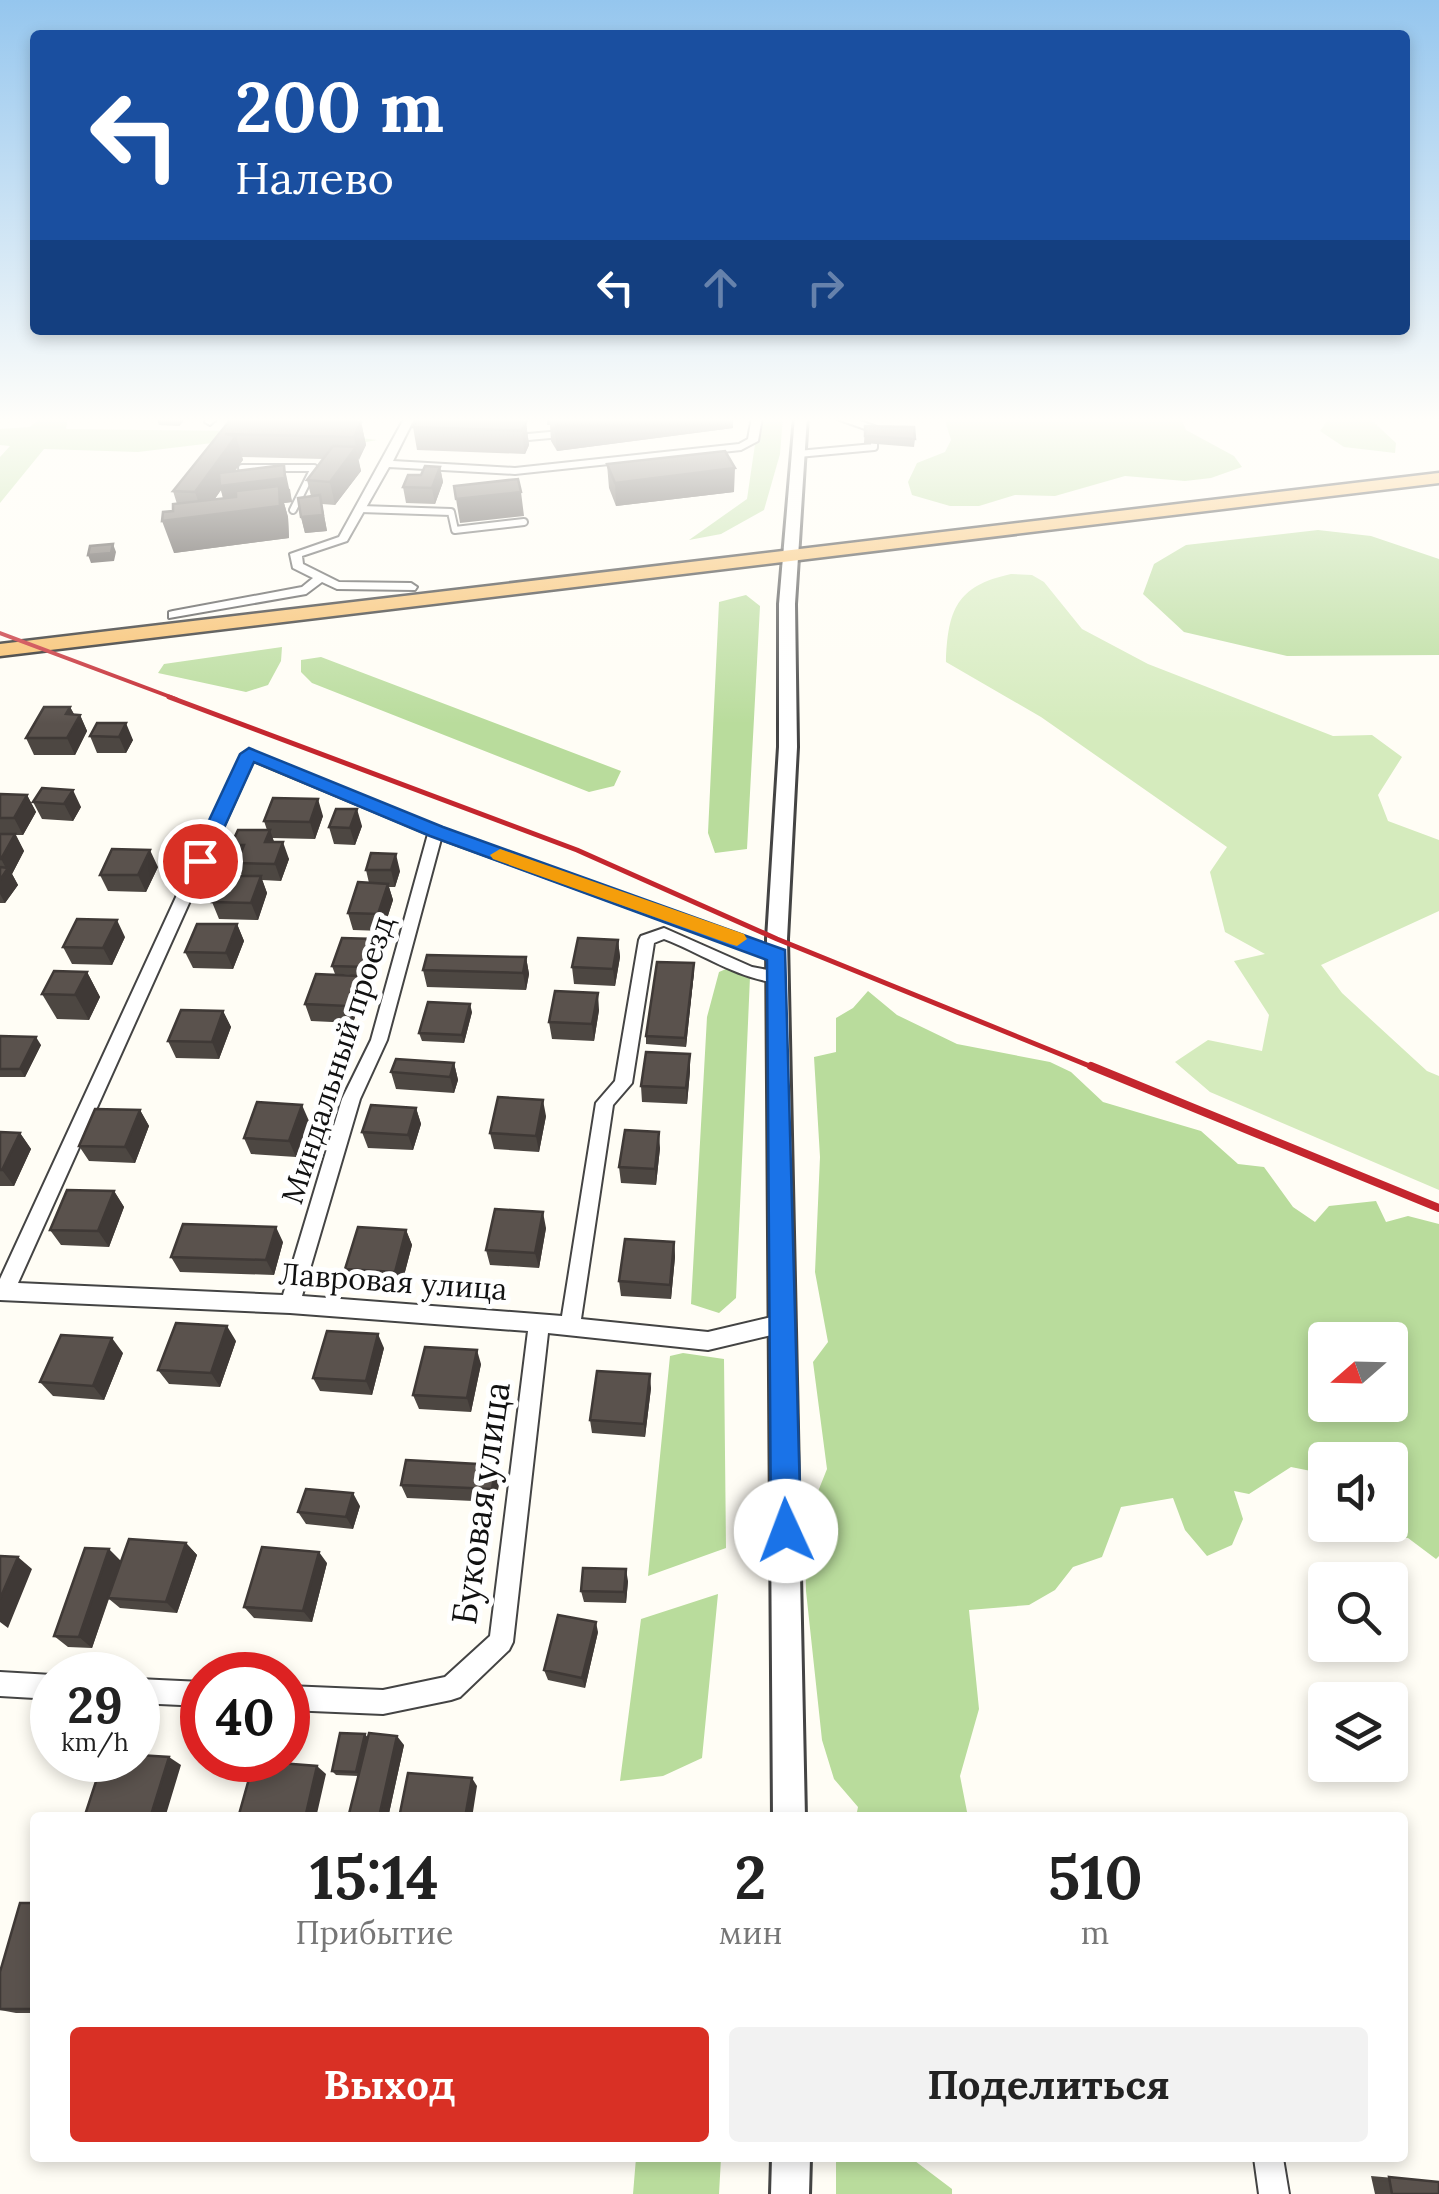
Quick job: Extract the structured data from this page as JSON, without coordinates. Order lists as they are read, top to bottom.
{
  "streets": {
    "street": ["Миндальный проезд", "Лавровая улица", "Буковая улица"]
  },
  "crossings": [
    ["Миндальный проезд", "Лавровая улица"],
    ["Лавровая улица", "Буковая улица"]
  ],
  "north": "left",
  "page": {
    "turn": ["200 m", "Налево"],
    "speed": "29 km/h",
    "limit": "40",
    "eta": [
      "15:14",
      "Прибытие",
      "2",
      "мин",
      "510",
      "m"
    ],
    "buttons": ["Выход", "Поделиться"]
  }
}
